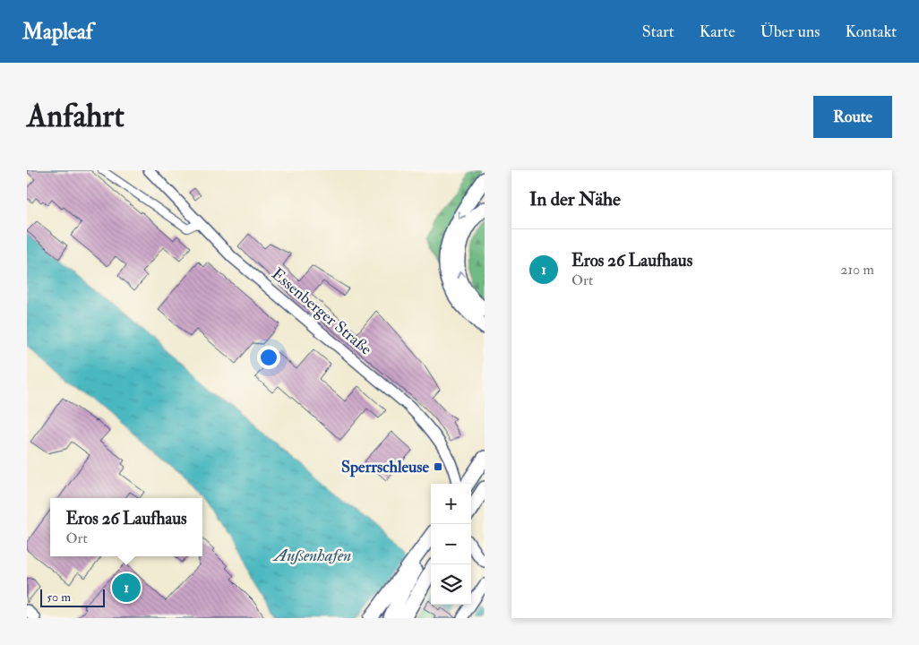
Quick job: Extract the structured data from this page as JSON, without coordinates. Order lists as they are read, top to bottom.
{
  "streets": {
    "street": ["Essenberger Straße"]
  },
  "water": ["Außenhafen"],
  "places": {
    "transit": ["Sperrschleuse"]
  },
  "scale_bar": "50 m",
  "page": {
    "header": "Mapleaf",
    "nav": [
      "Start",
      "Karte",
      "Über uns",
      "Kontakt"
    ],
    "buttons": "Route",
    "title": "Anfahrt",
    "heading": "In der Nähe",
    "list": [
      {
        "mark": "1",
        "name": "Eros 26 Laufhaus",
        "note": "Ort",
        "value": "210 m"
      }
    ],
    "map_buttons": ["+", "−"],
    "popup": ["Eros 26 Laufhaus", "Ort"],
    "pins": "1",
    "scale": "50 m"
  }
}
